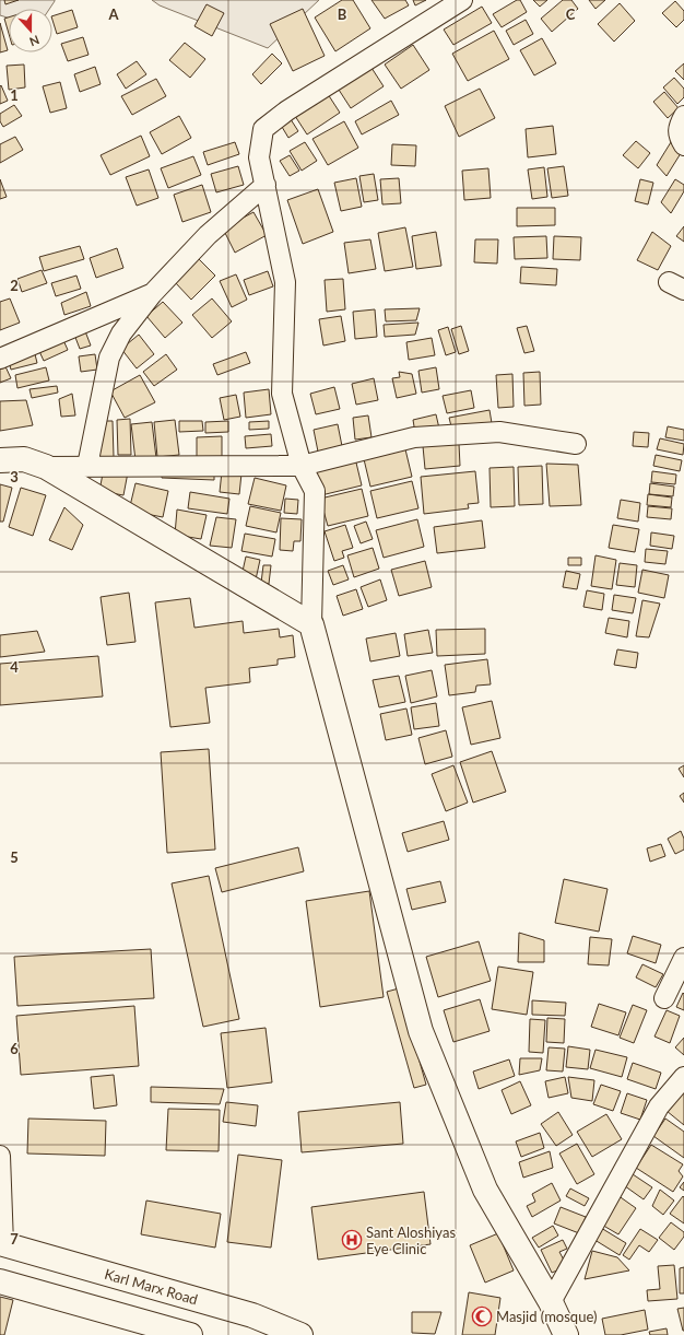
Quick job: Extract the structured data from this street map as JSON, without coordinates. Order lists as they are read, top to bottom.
{
  "streets": {
    "street": ["Karl Marx Road"]
  },
  "places": {
    "hospital": ["Sant Aloshiyas Eye Clinic"],
    "mosque": ["Masjid (mosque)"]
  },
  "north": "bottom",
  "grid": {
    "columns": ["A", "B", "C"],
    "rows": [
      "1",
      "2",
      "3",
      "4",
      "5",
      "6",
      "7"
    ]
  }
}
